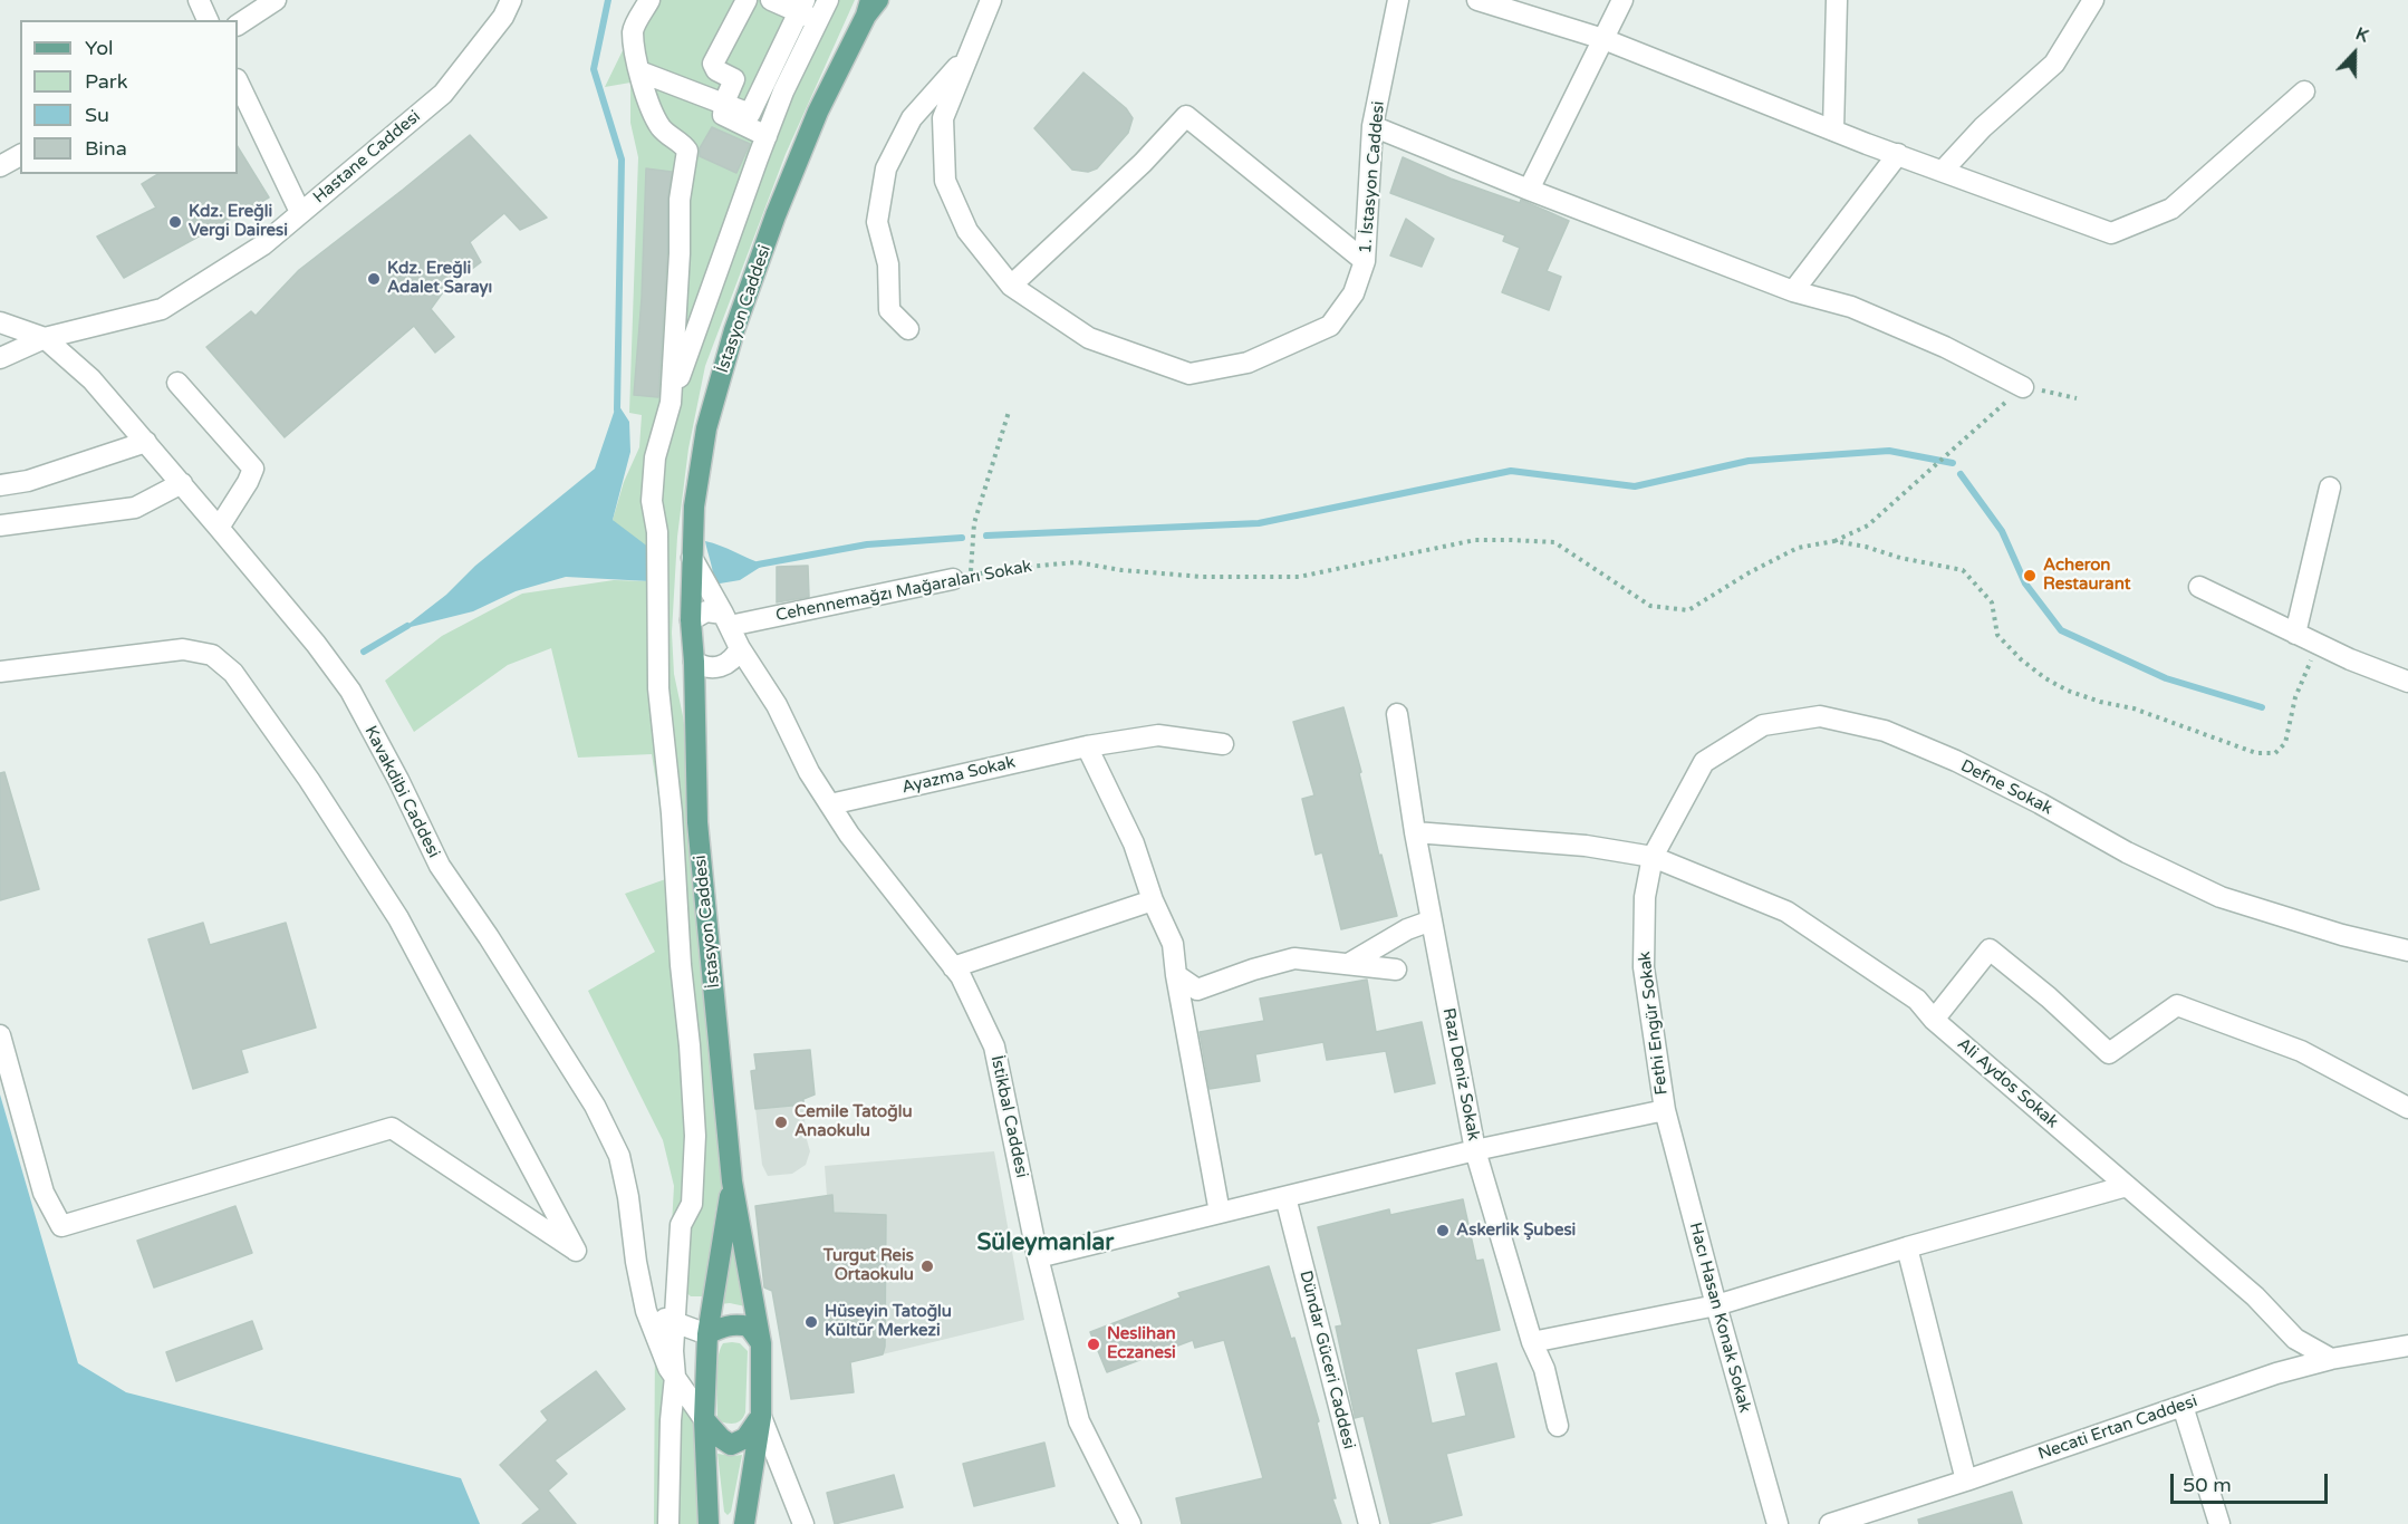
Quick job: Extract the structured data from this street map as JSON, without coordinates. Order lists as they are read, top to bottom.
{
  "streets": {
    "main road": ["İstasyon Caddesi"],
    "street": [
      "Hastane Caddesi",
      "1. İstasyon Caddesi",
      "Cehennemağzı Mağaraları Sokak",
      "Ayazma Sokak",
      "Defne Sokak",
      "Kavakdibi Caddesi",
      "Fethi Engür Sokak",
      "Razı Deniz Sokak",
      "Ali Aydos Sokak",
      "İstikbal Caddesi",
      "Hacı Hasan Konak Sokak",
      "Dündar Güceri Caddesi",
      "Necati Ertan Caddesi"
    ]
  },
  "crossings": [
    ["Hastane Caddesi", "Kavakdibi Caddesi"],
    ["İstasyon Caddesi", "Cehennemağzı Mağaraları Sokak"],
    ["İstasyon Caddesi", "Kavakdibi Caddesi"],
    ["İstasyon Caddesi", "İstikbal Caddesi"],
    ["Cehennemağzı Mağaraları Sokak", "İstikbal Caddesi"],
    ["Ayazma Sokak", "İstikbal Caddesi"],
    ["Defne Sokak", "Fethi Engür Sokak"],
    ["Defne Sokak", "Ali Aydos Sokak"],
    ["Fethi Engür Sokak", "Ali Aydos Sokak"],
    ["Fethi Engür Sokak", "Hacı Hasan Konak Sokak"],
    ["Razı Deniz Sokak", "Ali Aydos Sokak"],
    ["Ali Aydos Sokak", "Necati Ertan Caddesi"]
  ],
  "districts": ["Süleymanlar"],
  "places": [
    "Kdz. Ereğli Vergi Dairesi",
    "Kdz. Ereğli Adalet Sarayı",
    "Acheron Restaurant",
    "Cemile Tatoğlu Anaokulu",
    "Askerlik Şubesi",
    "Turgut Reis Ortaokulu",
    "Hüseyin Tatoğlu Kültür Merkezi",
    "Neslihan Eczanesi"
  ],
  "legend": [
    "Yol",
    "Park",
    "Su",
    "Bina"
  ],
  "scale_bar": "50 m",
  "north": "top"
}
